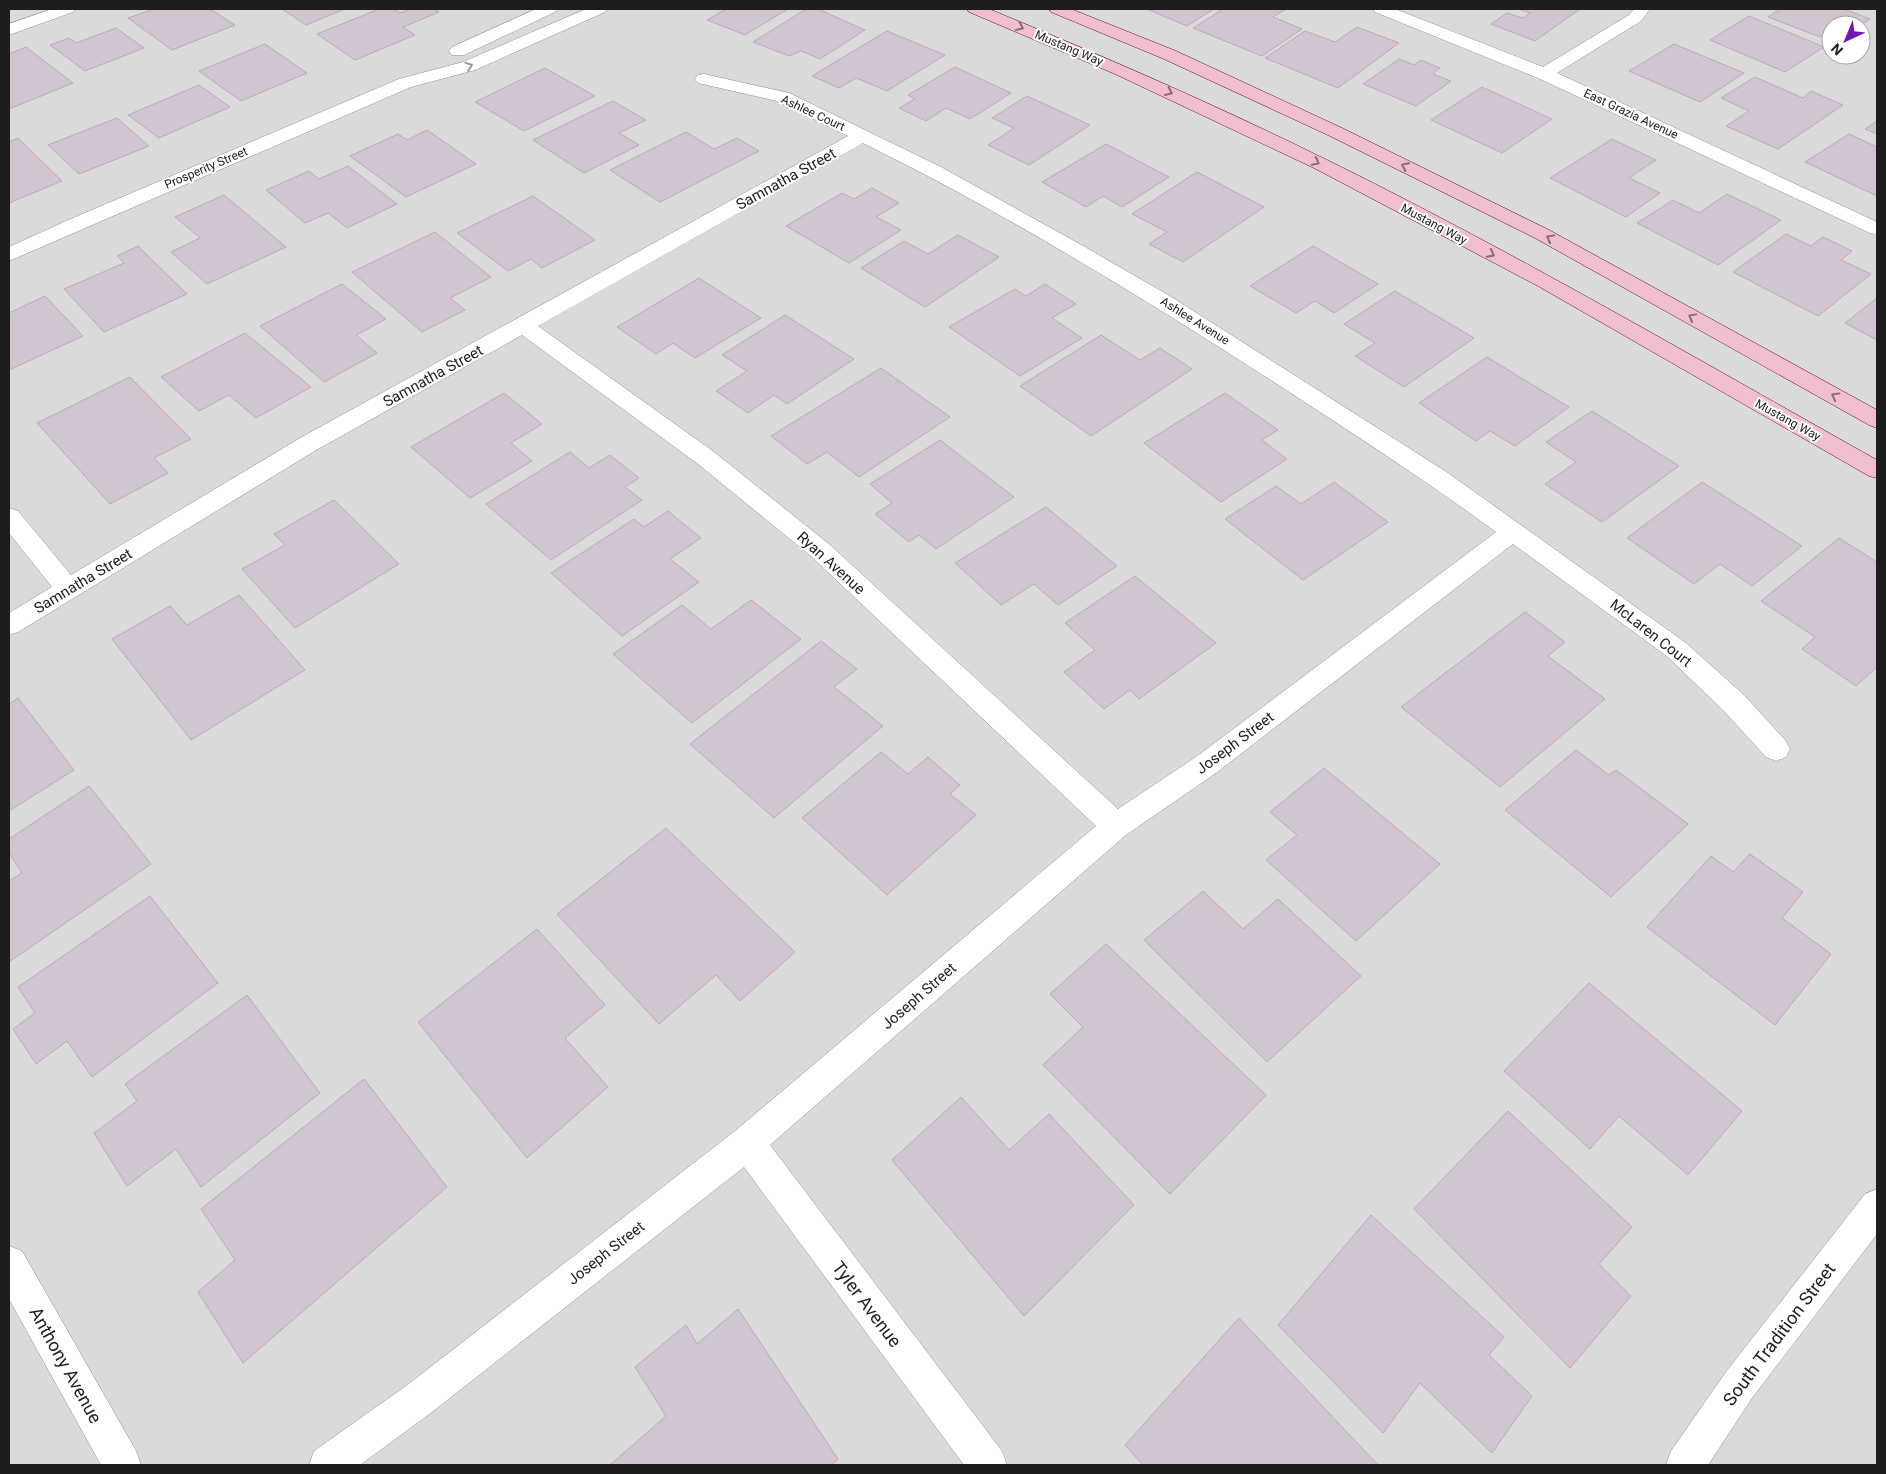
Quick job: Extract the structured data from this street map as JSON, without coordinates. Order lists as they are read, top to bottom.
{
  "streets": {
    "street": [
      "Mustang Way",
      "Ashlee Court",
      "East Grazia Avenue",
      "Prosperity Street",
      "Samnatha Street",
      "Ashlee Avenue",
      "Ryan Avenue",
      "McLaren Court",
      "Joseph Street",
      "Tyler Avenue",
      "South Tradition Street",
      "Anthony Avenue"
    ]
  },
  "crossings": [
    ["Ashlee Court", "Samnatha Street"],
    ["Ashlee Court", "Ashlee Avenue"],
    ["Samnatha Street", "Ashlee Avenue"],
    ["Samnatha Street", "Ryan Avenue"],
    ["Ashlee Avenue", "McLaren Court"],
    ["Ashlee Avenue", "Joseph Street"],
    ["Ryan Avenue", "Joseph Street"],
    ["McLaren Court", "Joseph Street"],
    ["Joseph Street", "Tyler Avenue"]
  ],
  "north": "bottom left"
}
